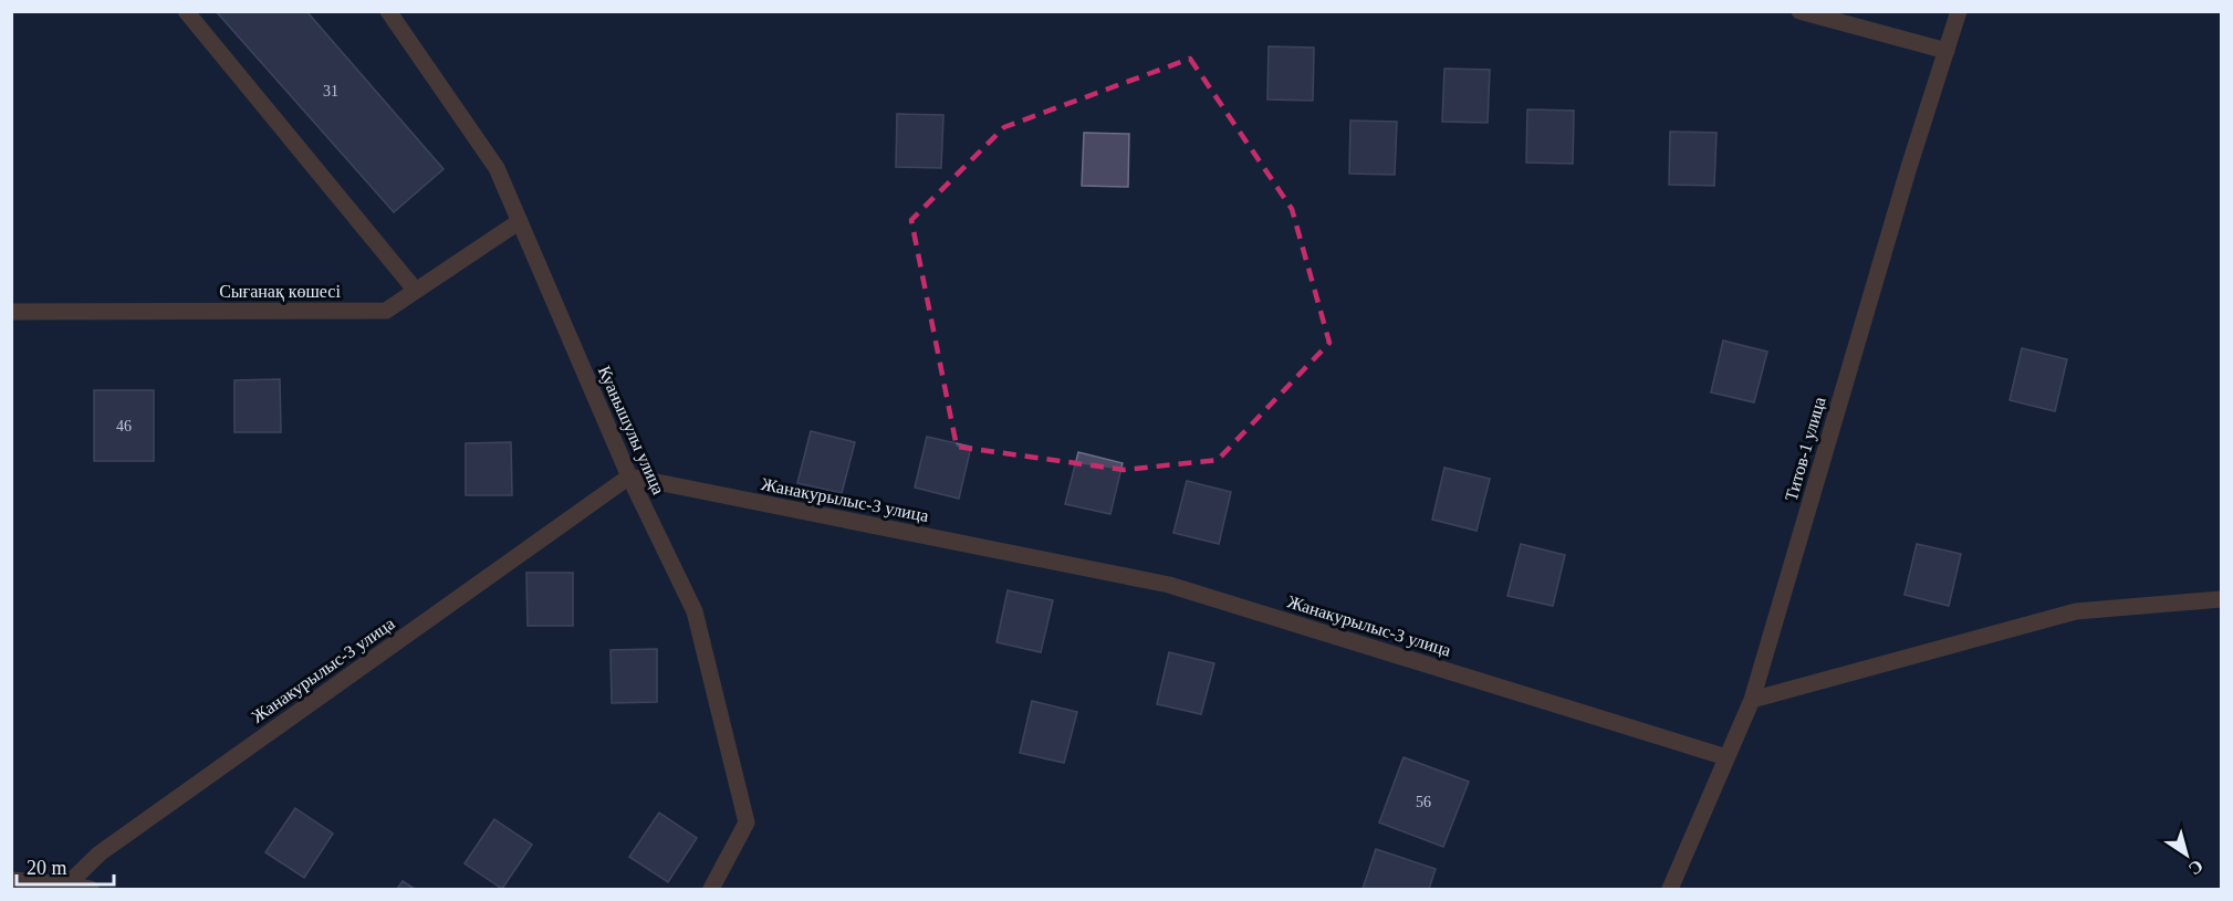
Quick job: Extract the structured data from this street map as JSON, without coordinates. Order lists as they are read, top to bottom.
{
  "streets": {
    "street": [
      "Сығанақ көшесі",
      "Куанышулы улица",
      "Титов-1 улица",
      "Жанакурылыс-3 улица"
    ]
  },
  "crossings": [
    ["Сығанақ көшесі", "Куанышулы улица"],
    ["Куанышулы улица", "Жанакурылыс-3 улица"],
    ["Титов-1 улица", "Жанакурылыс-3 улица"]
  ],
  "house_numbers": ["31", "46", "56"],
  "scale_bar": "20 m",
  "north": "bottom right"
}
